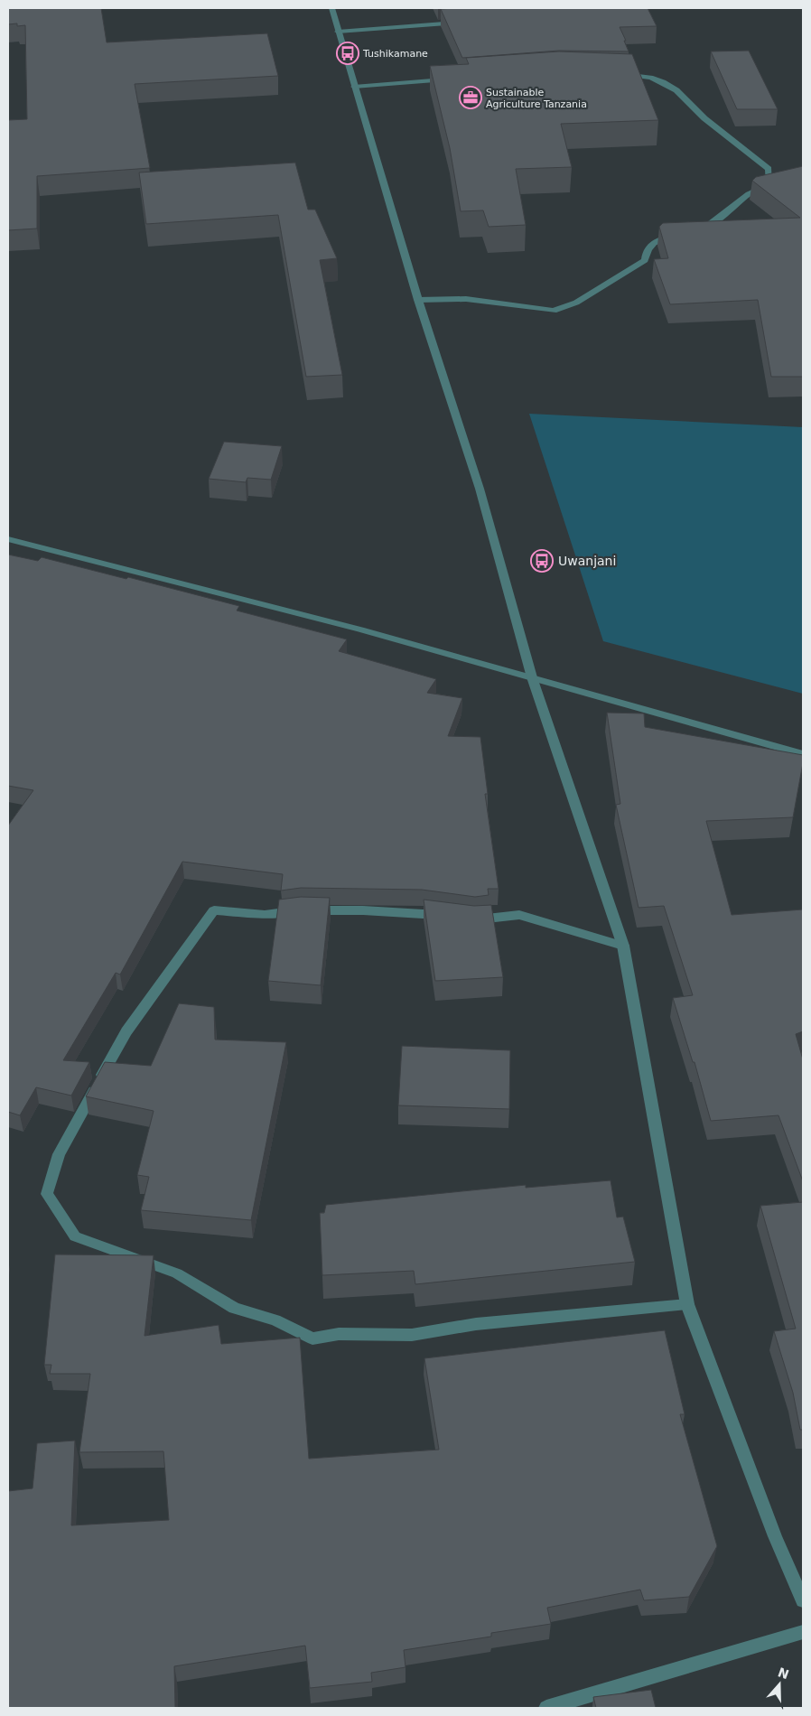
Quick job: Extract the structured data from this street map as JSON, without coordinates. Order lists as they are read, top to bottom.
{
  "places": {
    "bus stop": ["Tushikamane", "Uwanjani"],
    "office": ["Sustainable Agriculture Tanzania"]
  },
  "north": "top"
}
